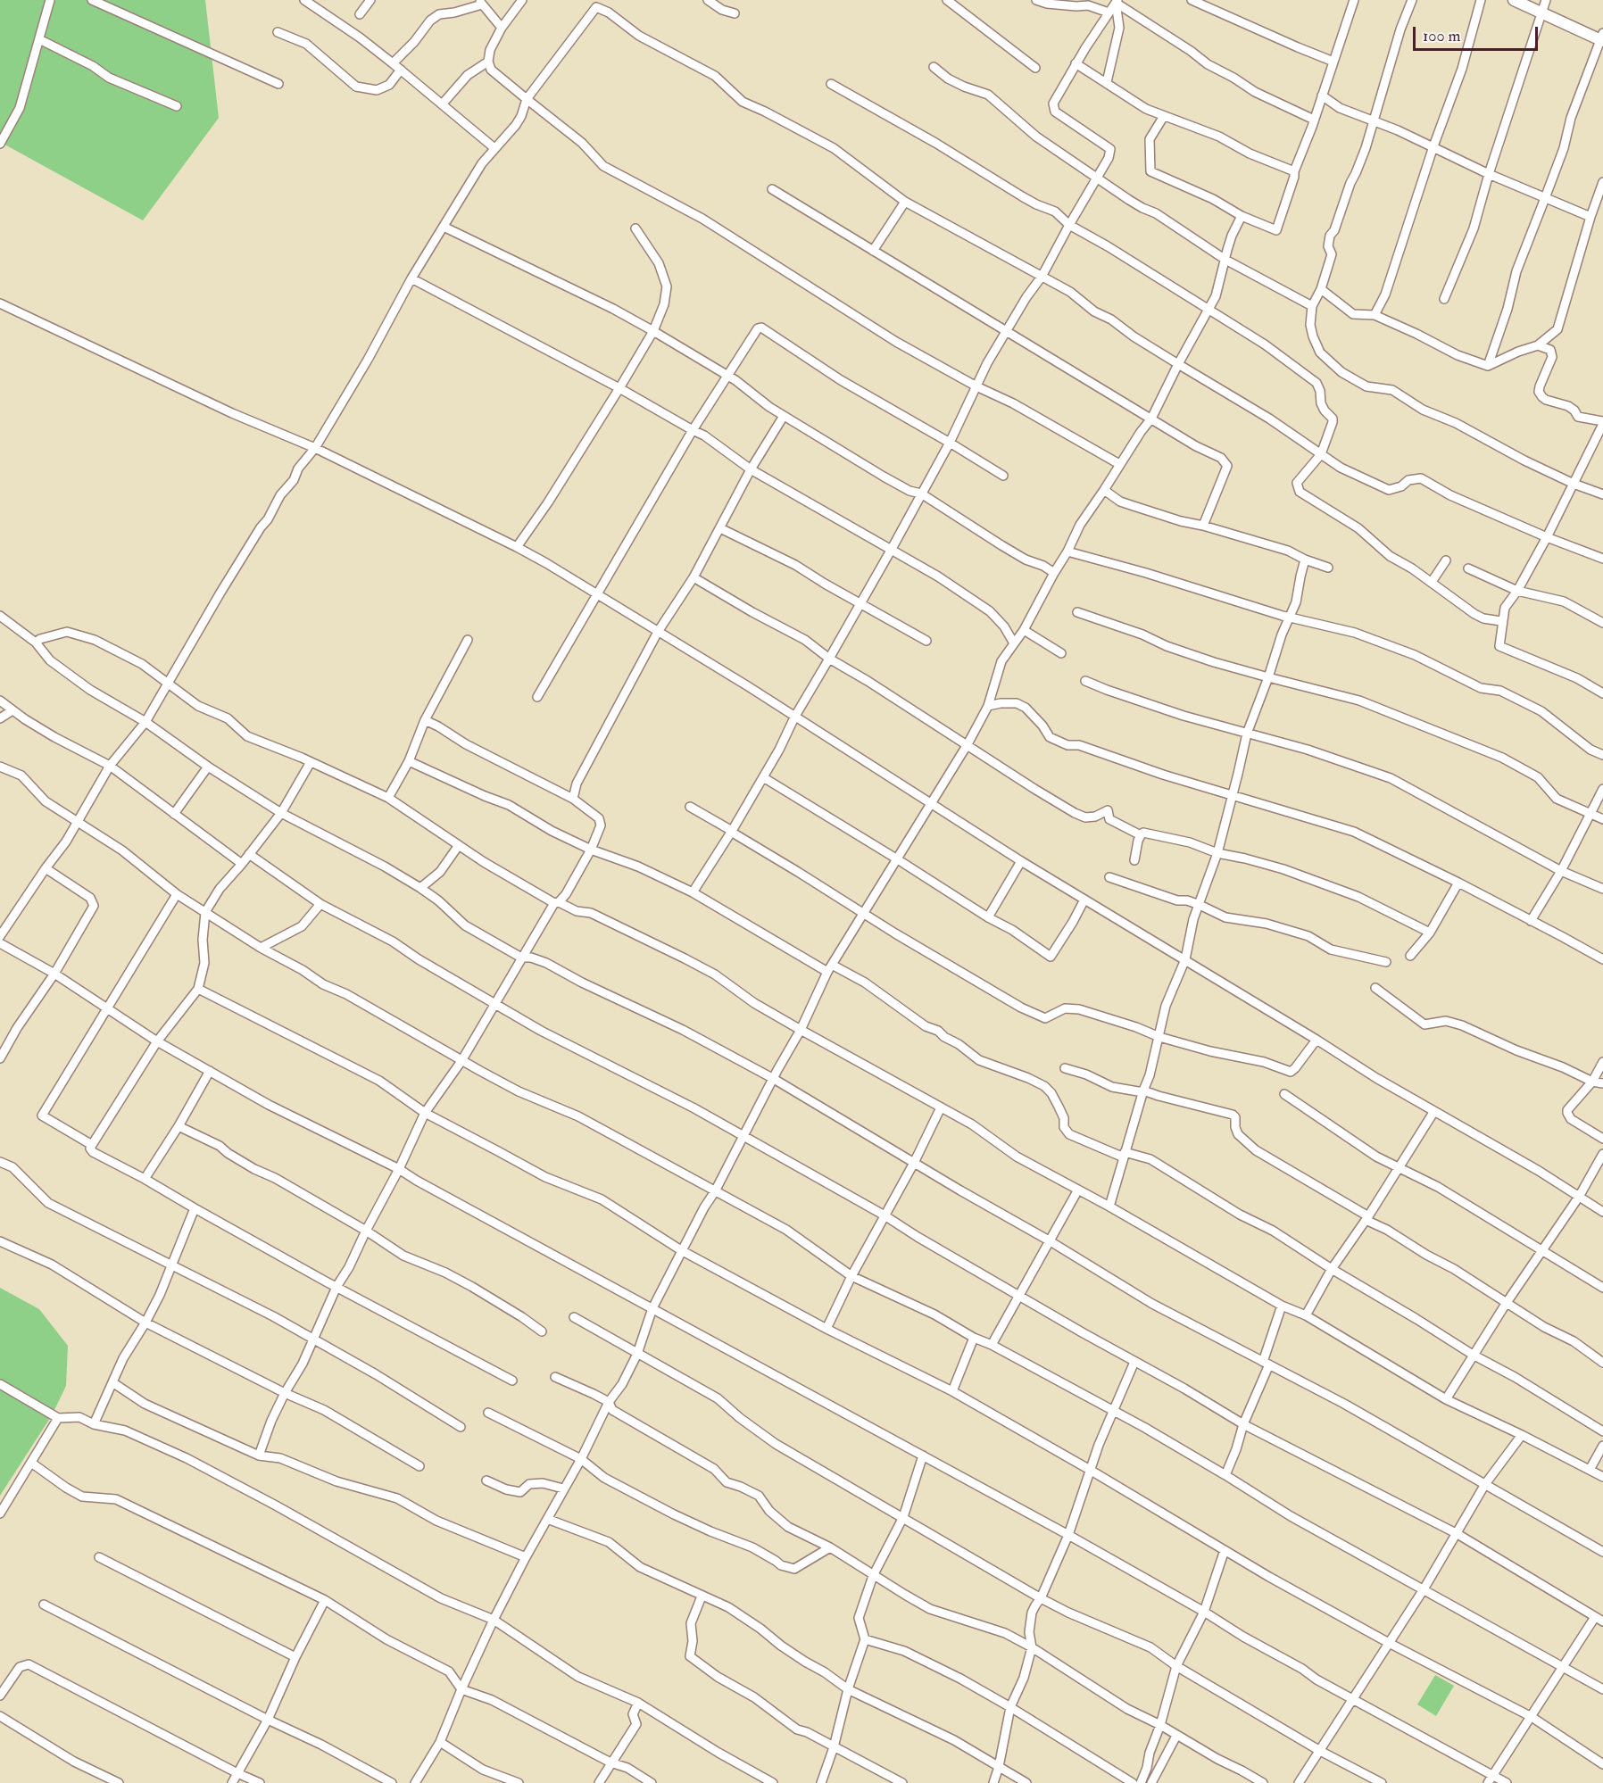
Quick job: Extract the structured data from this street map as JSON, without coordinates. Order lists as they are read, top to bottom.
{
  "scale_bar": "100 m"
}
